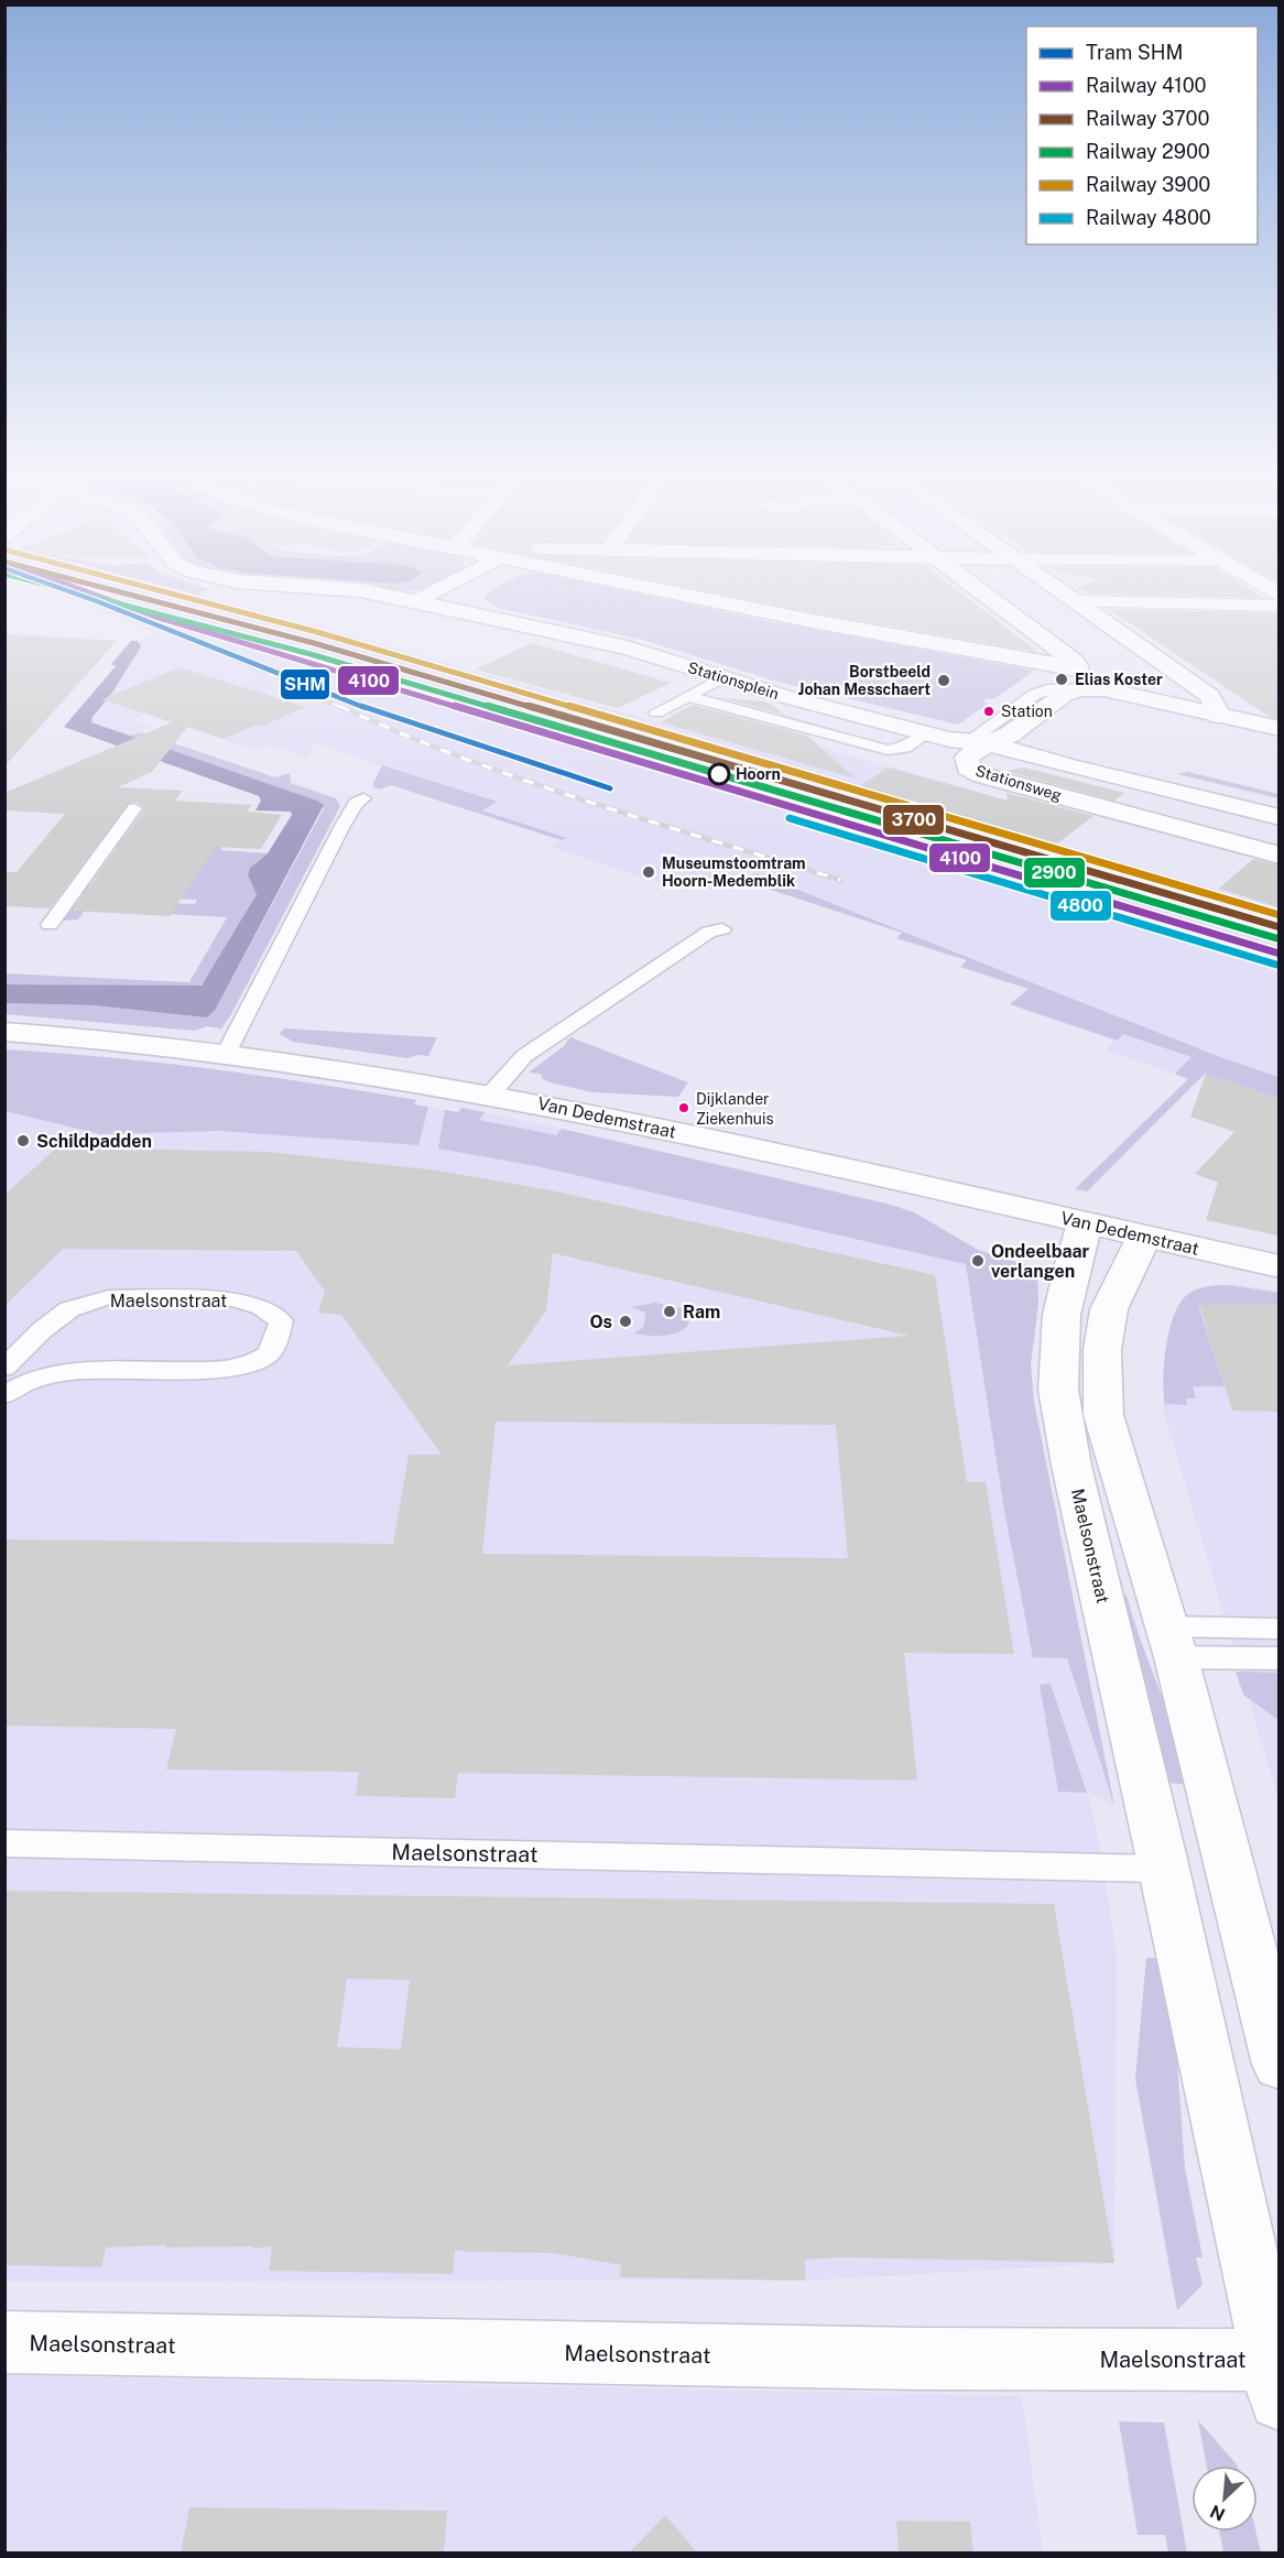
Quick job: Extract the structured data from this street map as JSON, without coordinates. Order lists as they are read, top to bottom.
{
  "streets": {
    "street": [
      "Stationsplein",
      "Stationsweg",
      "Van Dedemstraat",
      "Maelsonstraat"
    ]
  },
  "crossings": [
    ["Stationsplein", "Stationsweg"],
    ["Van Dedemstraat", "Maelsonstraat"]
  ],
  "places": [
    "Elias Koster",
    "Borstbeeld Johan Messchaert",
    "Station",
    "Hoorn",
    "Museumstoomtram Hoorn-Medemblik",
    "Dijklander Ziekenhuis",
    "Schildpadden",
    "Ondeelbaar verlangen",
    "Ram",
    "Os"
  ],
  "lines": [
    "tram line SHM",
    "rail line 4100",
    "rail line 3700",
    "rail line 2900",
    "rail line 3900",
    "rail line 4800"
  ],
  "legend": [
    "Tram SHM",
    "Railway 4100",
    "Railway 3700",
    "Railway 2900",
    "Railway 3900",
    "Railway 4800"
  ],
  "north": "bottom left"
}
